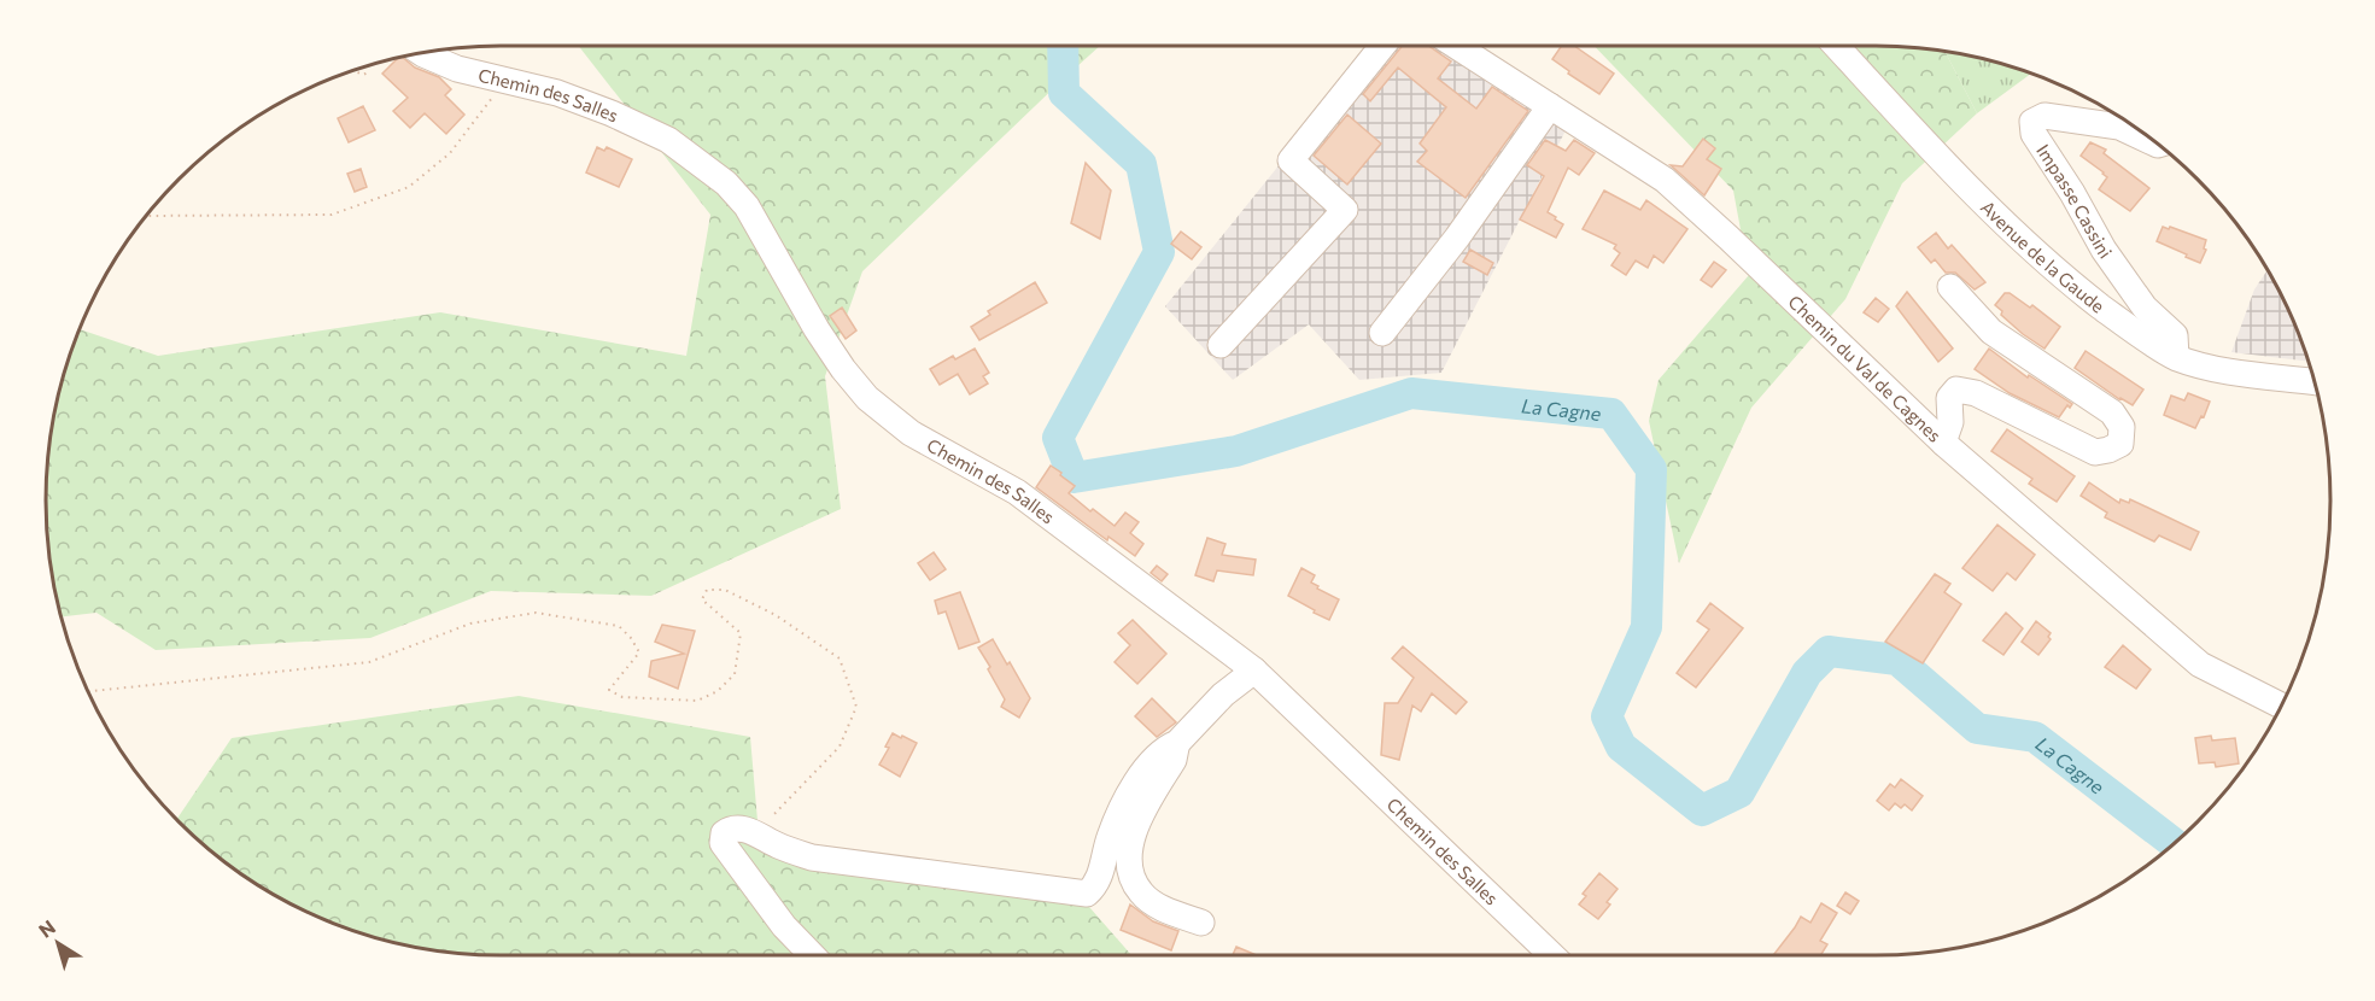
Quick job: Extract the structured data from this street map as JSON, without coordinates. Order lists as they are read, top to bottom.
{
  "streets": {
    "street": [
      "Chemin des Salles",
      "Impasse Cassini",
      "Avenue de la Gaude",
      "Chemin du Val de Cagnes"
    ]
  },
  "crossings": [
    ["Impasse Cassini", "Avenue de la Gaude"]
  ],
  "water": ["La Cagne"],
  "north": "top left"
}
